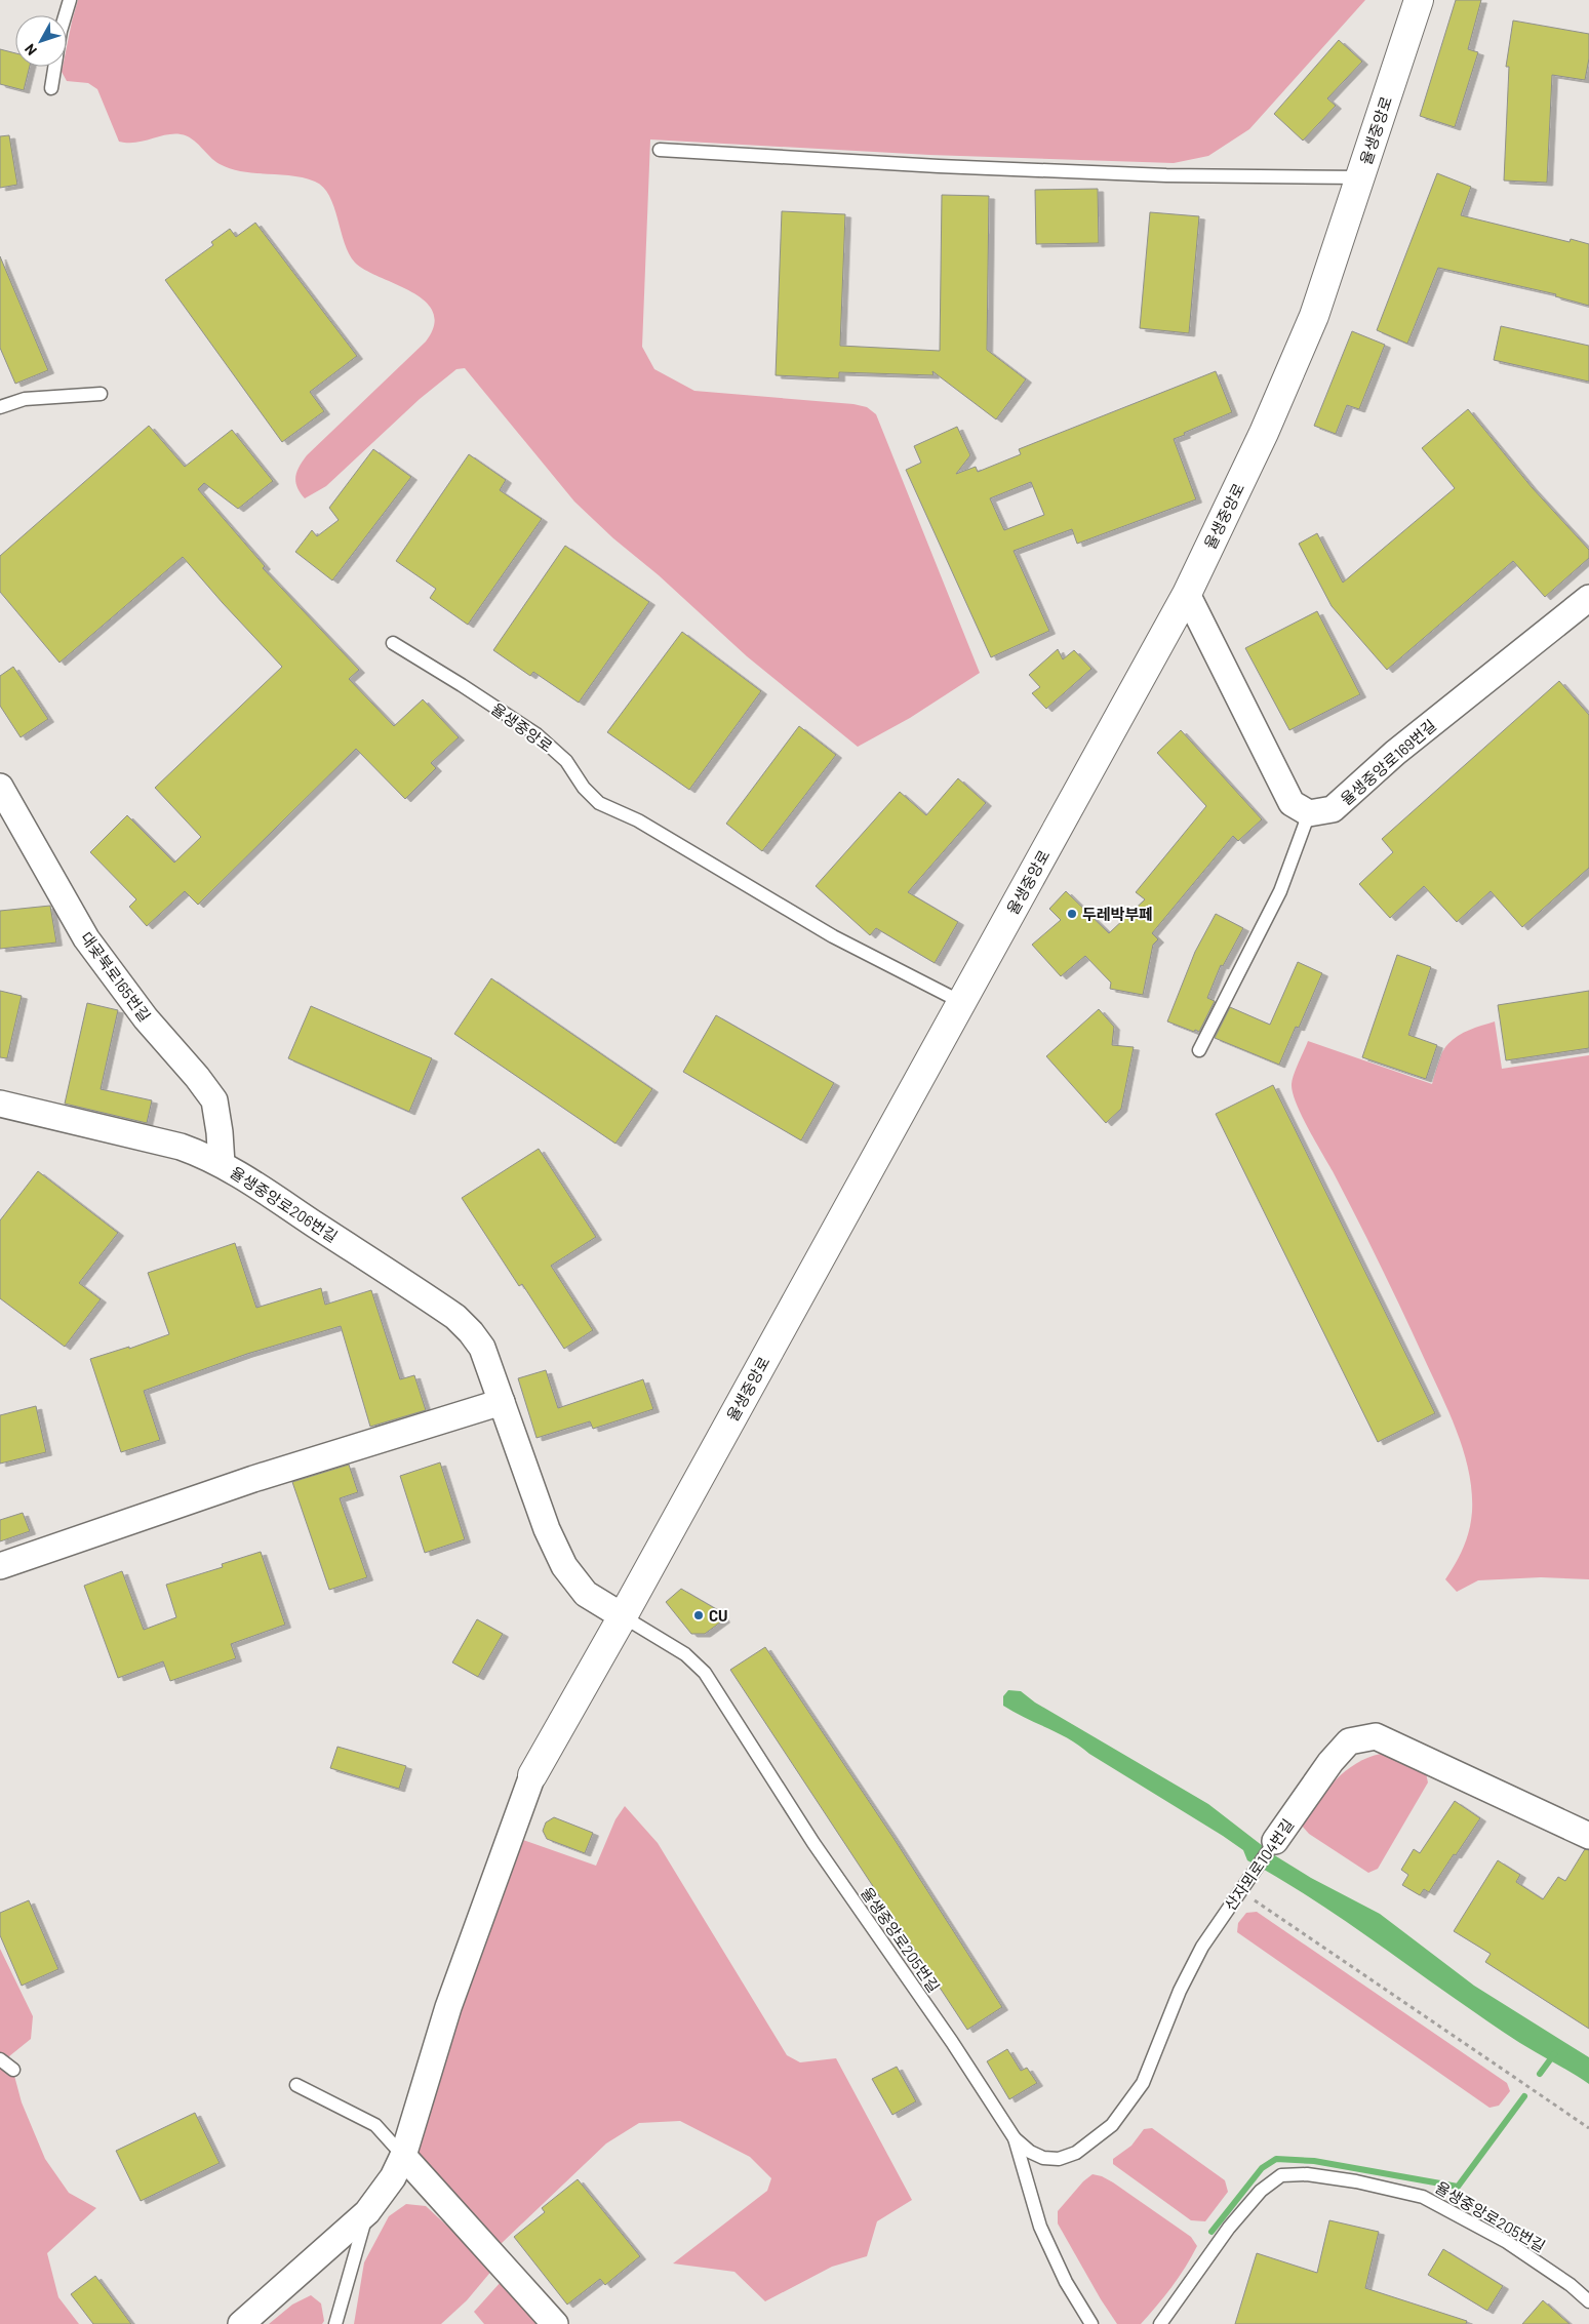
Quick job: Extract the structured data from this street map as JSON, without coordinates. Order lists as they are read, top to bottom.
{
  "streets": {
    "street": [
      "율생중앙로",
      "율생중앙로169번길",
      "대곶북로165번길",
      "율생중앙로206번길",
      "산자뫼로104번길"
    ],
    "lane": ["율생중앙로205번길"]
  },
  "crossings": [
    ["율생중앙로", "율생중앙로206번길"],
    ["율생중앙로", "율생중앙로205번길"],
    ["대곶북로165번길", "율생중앙로206번길"],
    ["율생중앙로206번길", "율생중앙로205번길"],
    ["산자뫼로104번길", "율생중앙로205번길"]
  ],
  "places": ["두레박부페", "CU"],
  "north": "bottom left"
}
